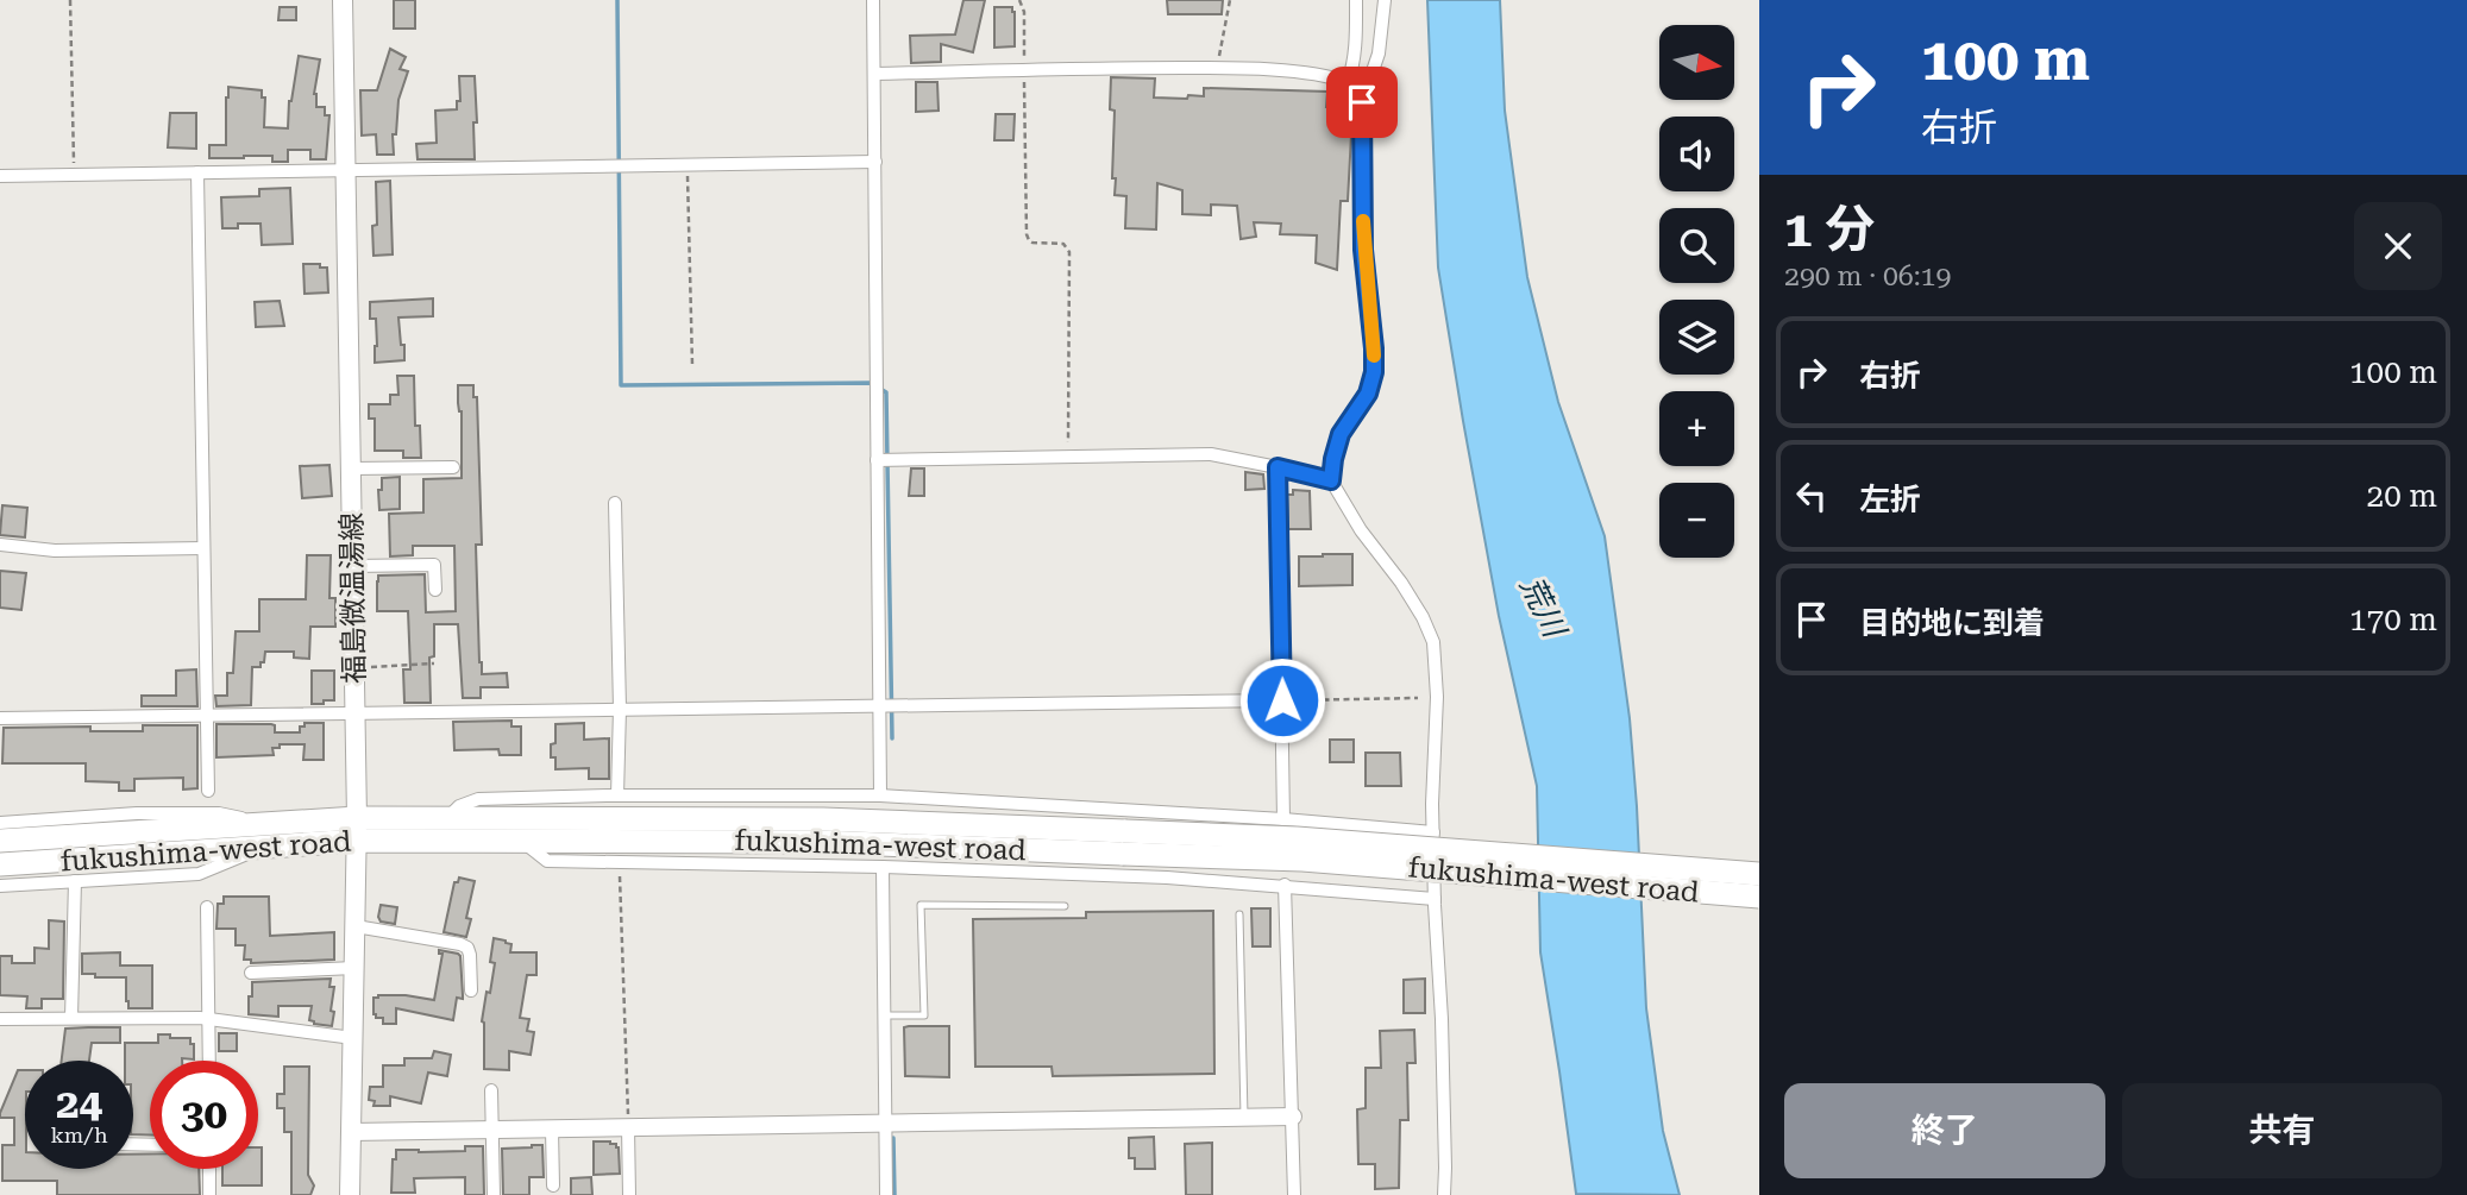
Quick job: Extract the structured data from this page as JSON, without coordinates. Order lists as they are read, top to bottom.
{
  "streets": {
    "highway": ["fukushima-west road"],
    "main road": ["福島微温湯線"]
  },
  "crossings": [
    ["福島微温湯線", "fukushima-west road"]
  ],
  "water": ["荒川"],
  "north": "right",
  "page": {
    "turn": ["100 m", "右折"],
    "map_buttons": ["+", "−"],
    "heading": ["1 分", "290 m · 06:19"],
    "list": [
      {
        "name": "右折",
        "value": "100 m"
      },
      {
        "name": "左折",
        "value": "20 m"
      },
      {
        "name": "目的地に到着",
        "value": "170 m"
      }
    ],
    "speed": "24 km/h",
    "limit": "30",
    "buttons": ["終了", "共有"]
  }
}
